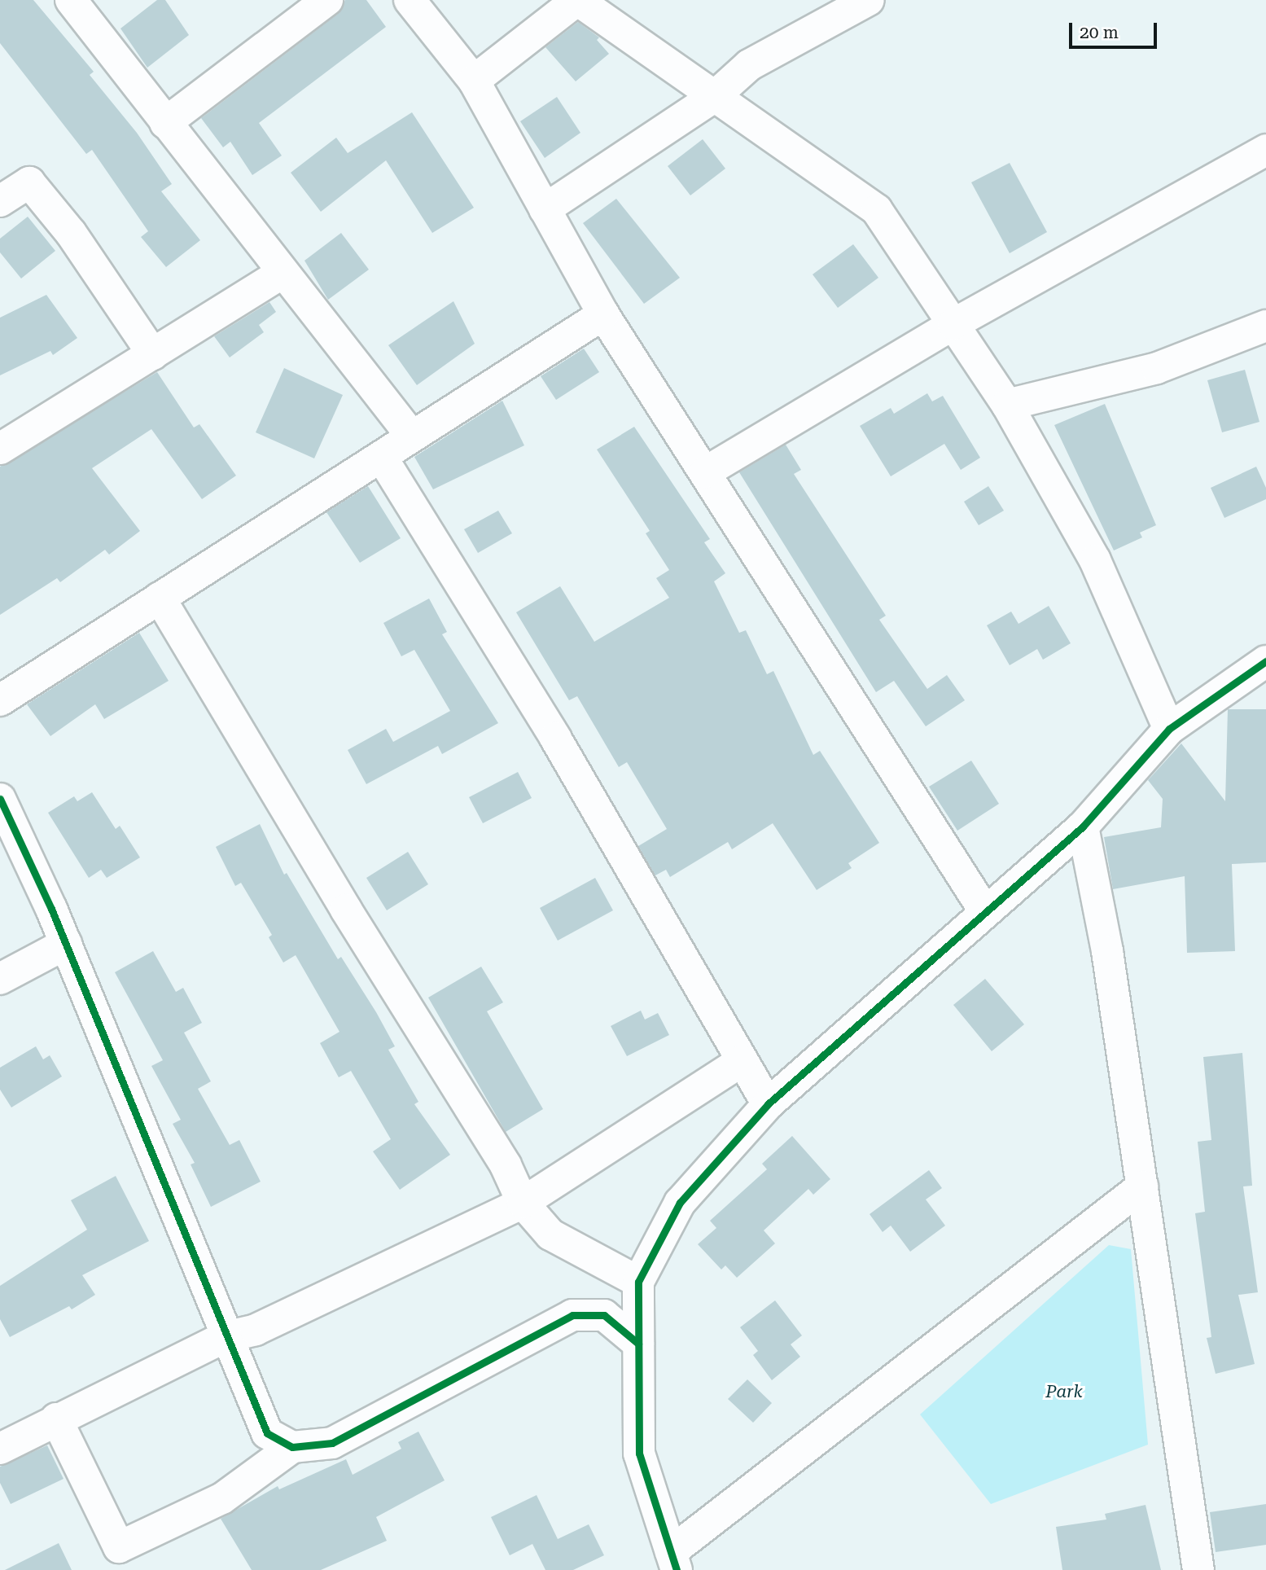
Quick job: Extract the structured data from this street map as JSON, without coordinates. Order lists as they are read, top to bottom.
{
  "parks": ["Park"],
  "scale_bar": "20 m"
}
